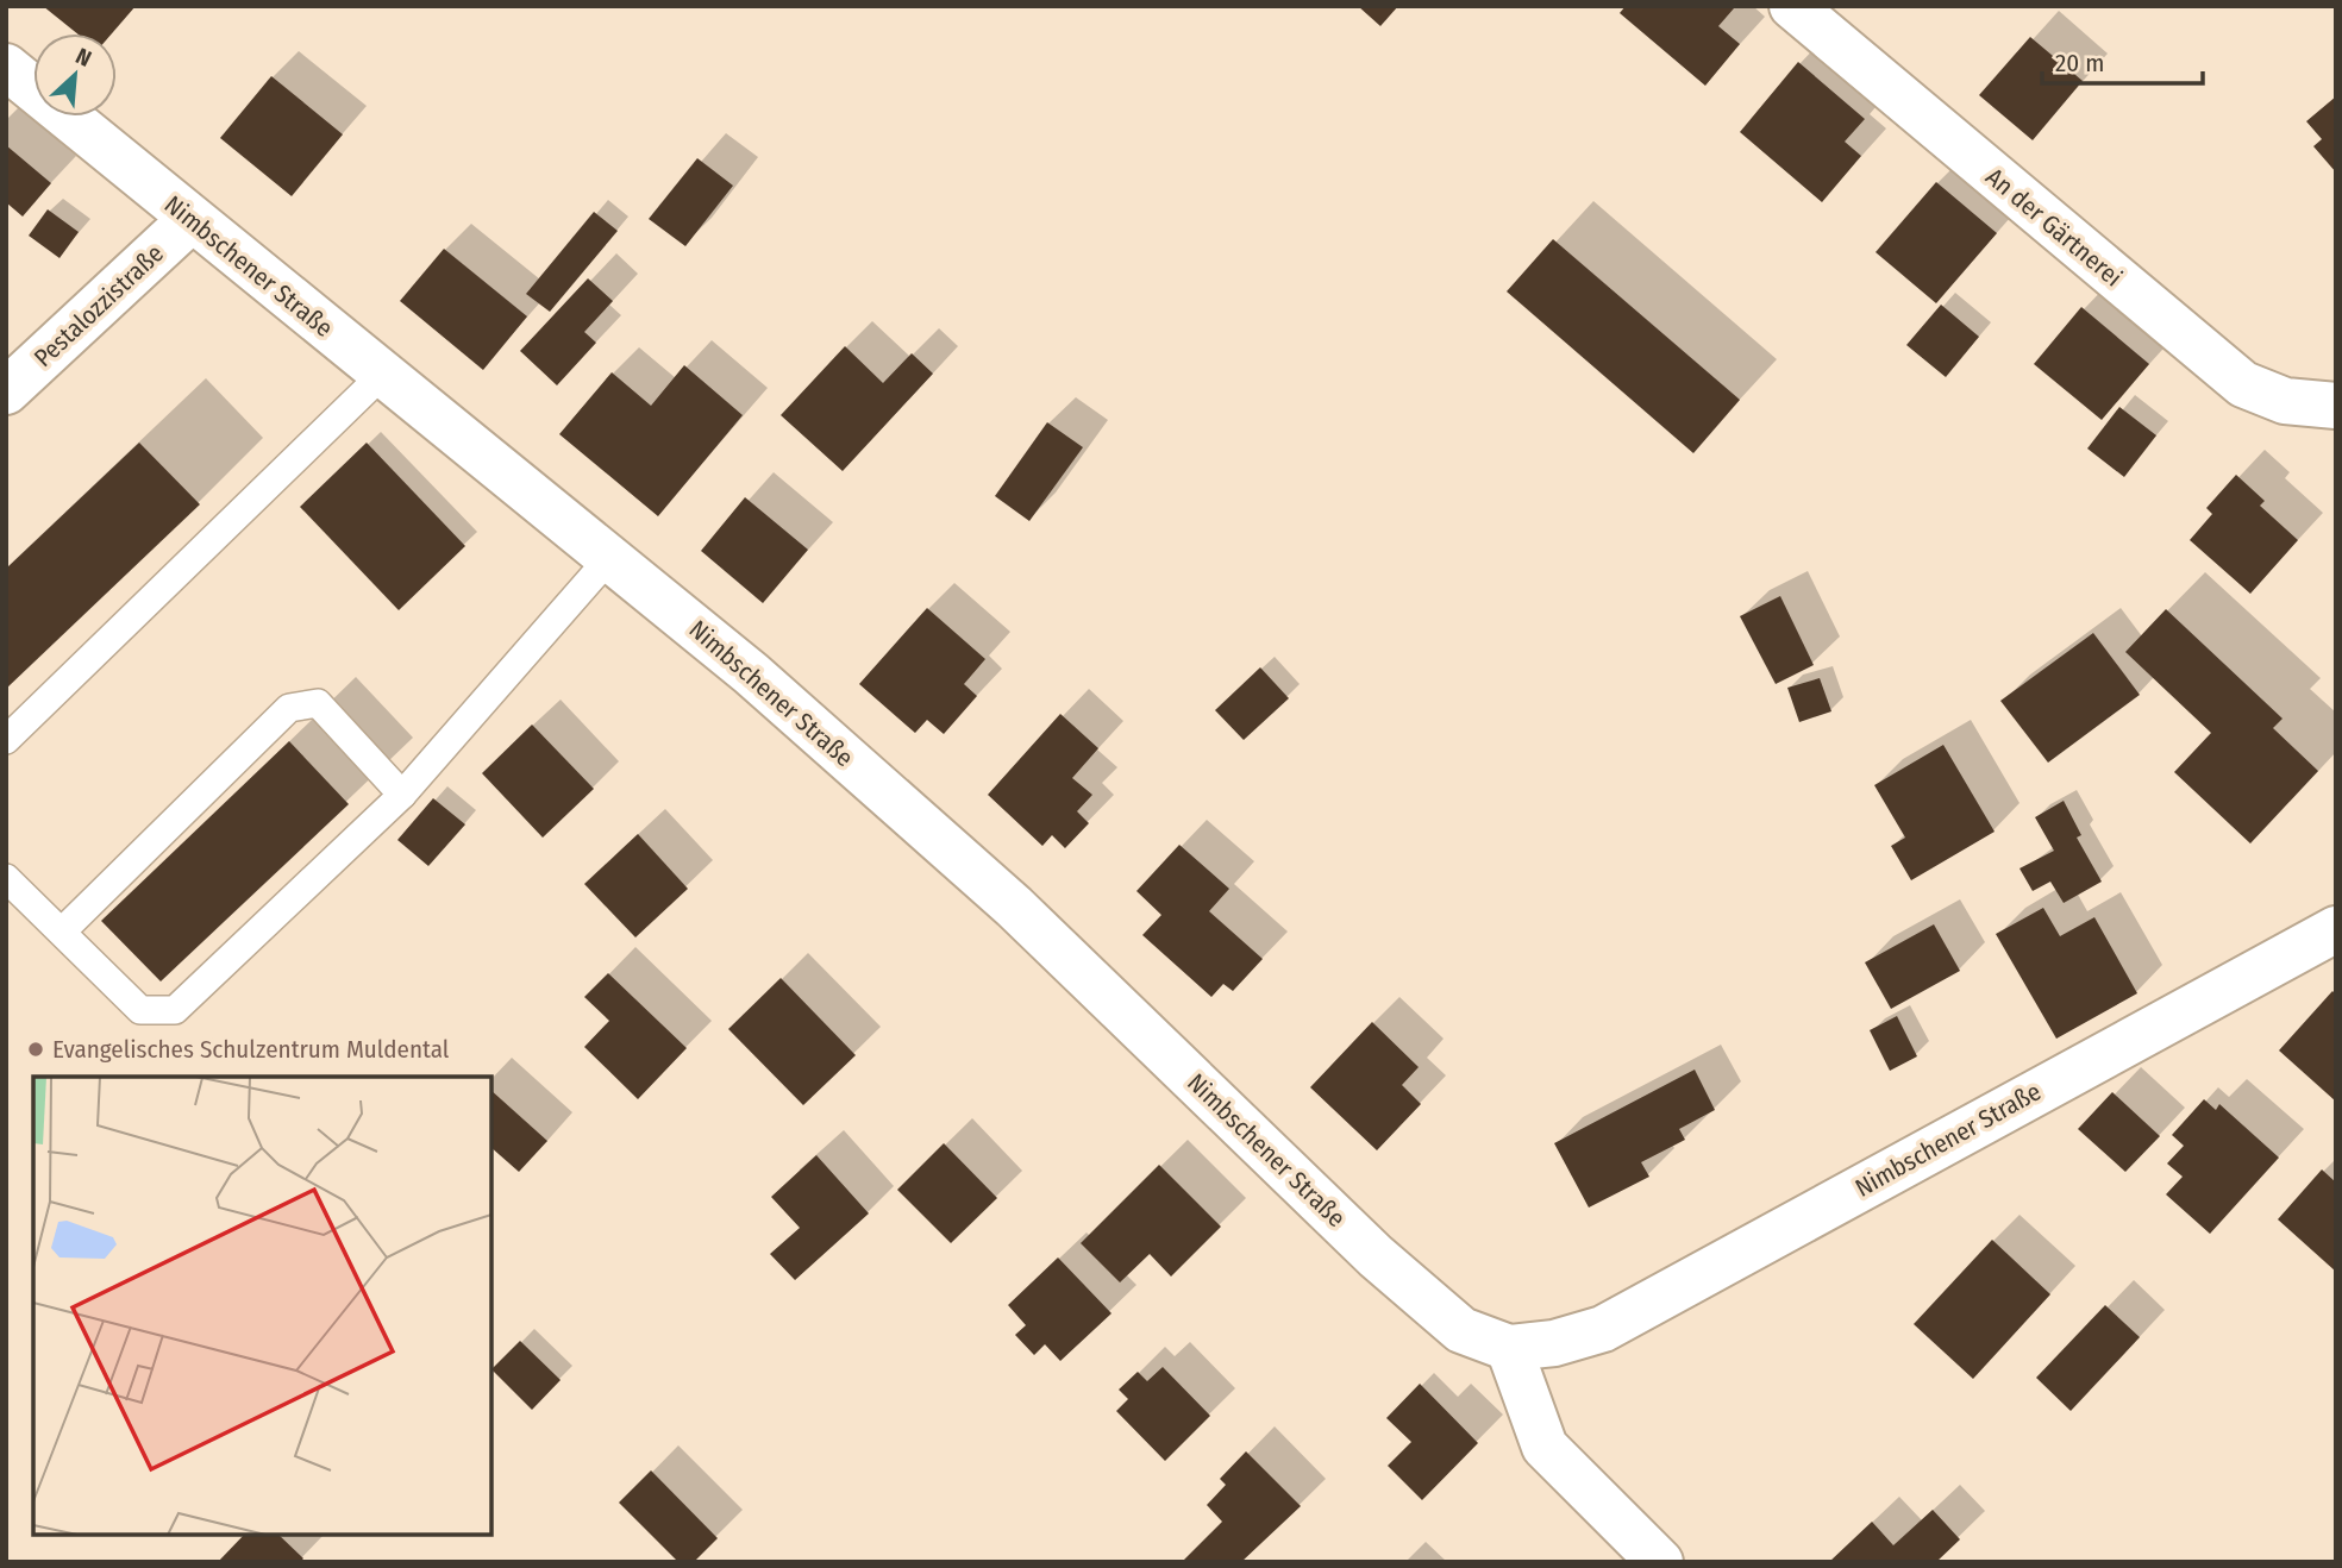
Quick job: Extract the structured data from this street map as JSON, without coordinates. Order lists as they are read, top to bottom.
{
  "streets": {
    "street": ["An der Gärtnerei", "Nimbschener Straße", "Pestalozzistraße"]
  },
  "crossings": [
    ["Nimbschener Straße", "Pestalozzistraße"]
  ],
  "places": ["Evangelisches Schulzentrum Muldental"],
  "scale_bar": "20 m",
  "north": "top right"
}
